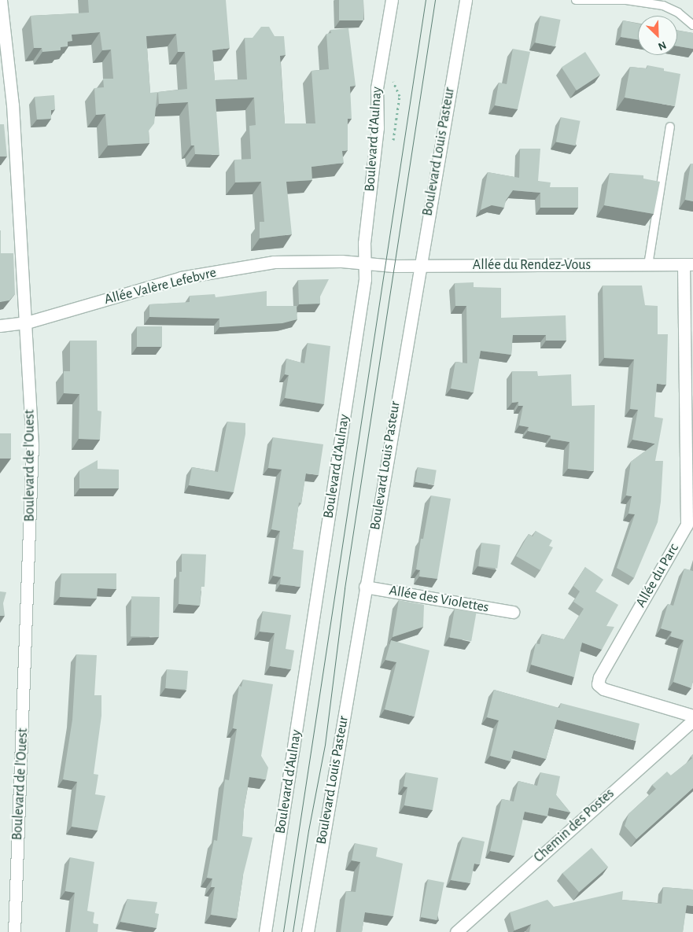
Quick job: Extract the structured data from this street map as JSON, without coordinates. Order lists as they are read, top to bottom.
{
  "streets": {
    "street": [
      "Boulevard d'Aulnay",
      "Boulevard Louis Pasteur",
      "Allée du Rendez-Vous",
      "Allée Valère Lefebvre",
      "Boulevard de l'Ouest",
      "Allée du Parc",
      "Allée des Violettes",
      "Chemin des Postes"
    ]
  },
  "crossings": [
    ["Boulevard d'Aulnay", "Allée du Rendez-Vous"],
    ["Boulevard d'Aulnay", "Allée Valère Lefebvre"],
    ["Boulevard Louis Pasteur", "Allée du Rendez-Vous"],
    ["Boulevard Louis Pasteur", "Allée des Violettes"],
    ["Allée du Rendez-Vous", "Allée Valère Lefebvre"],
    ["Allée du Rendez-Vous", "Allée du Parc"],
    ["Allée Valère Lefebvre", "Boulevard de l'Ouest"]
  ],
  "north": "bottom right"
}
